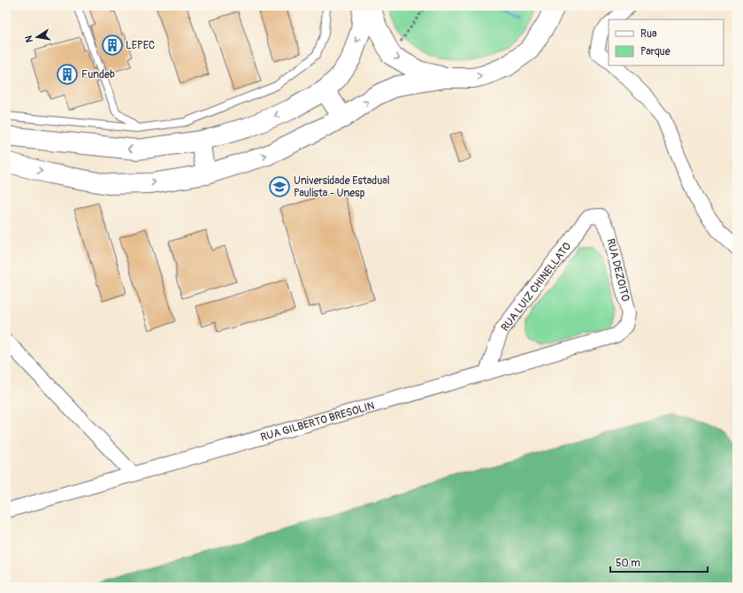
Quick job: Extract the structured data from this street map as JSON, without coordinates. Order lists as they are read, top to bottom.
{
  "streets": {
    "street": ["RUA DEZOITO", "RUA LUIZ CHINELLATO", "RUA GILBERTO BRESOLIN"]
  },
  "crossings": [
    ["RUA DEZOITO", "RUA LUIZ CHINELLATO"],
    ["RUA DEZOITO", "RUA GILBERTO BRESOLIN"],
    ["RUA LUIZ CHINELLATO", "RUA GILBERTO BRESOLIN"]
  ],
  "places": {
    "building": ["LEPEC", "Fundeb"],
    "school or university": ["Universidade Estadual Paulista - Unesp"]
  },
  "legend": ["Rua", "Parque"],
  "scale_bar": "50 m",
  "north": "left"
}
